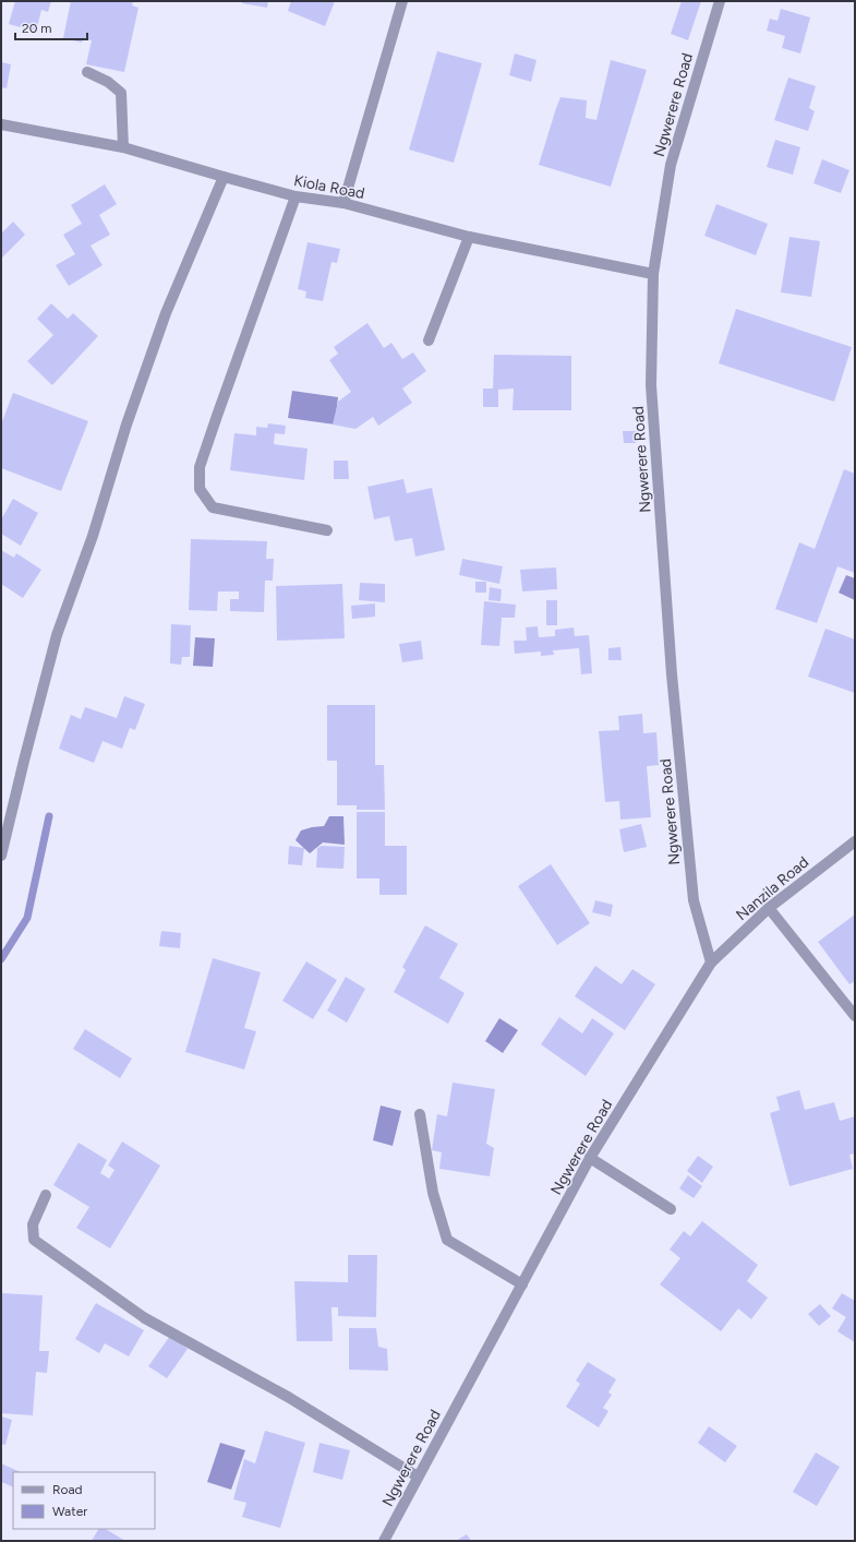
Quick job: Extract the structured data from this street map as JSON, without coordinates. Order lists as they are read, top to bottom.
{
  "streets": {
    "street": ["Ngwerere Road", "Kiola Road", "Nanzila Road"]
  },
  "crossings": [
    ["Ngwerere Road", "Kiola Road"],
    ["Ngwerere Road", "Nanzila Road"]
  ],
  "legend": ["Road", "Water"],
  "scale_bar": "20 m"
}
